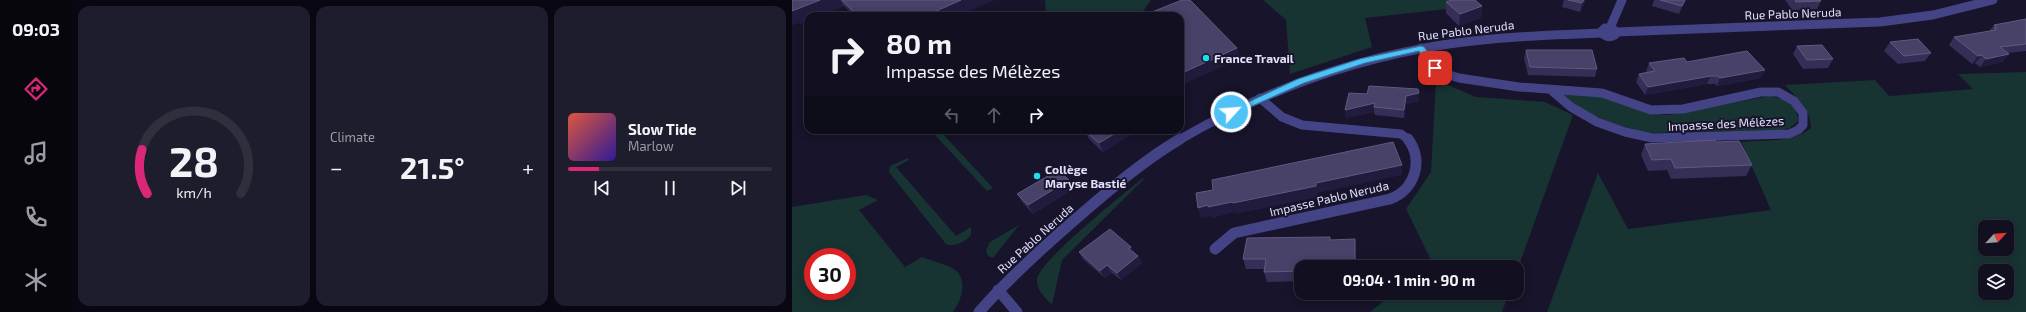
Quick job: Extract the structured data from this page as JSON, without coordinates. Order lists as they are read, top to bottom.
{
  "streets": {
    "street": ["Rue Pablo Neruda", "Impasse des Mélèzes", "Impasse Pablo Neruda"]
  },
  "crossings": [
    ["Rue Pablo Neruda", "Impasse des Mélèzes"],
    ["Rue Pablo Neruda", "Impasse Pablo Neruda"]
  ],
  "places": ["France Travail", "Collège Maryse Bastié"],
  "north": "top right",
  "page": {
    "tabs": "09:03",
    "tile": "Climate",
    "turn": ["80 m", "Impasse des Mélèzes"],
    "song": ["Slow Tide", "Marlow"],
    "heat": ["−", "21.5°", "+"],
    "limit": "30",
    "trip": "09:04 · 1 min · 90 m",
    "gauge": ["28", "km/h"]
  }
}
